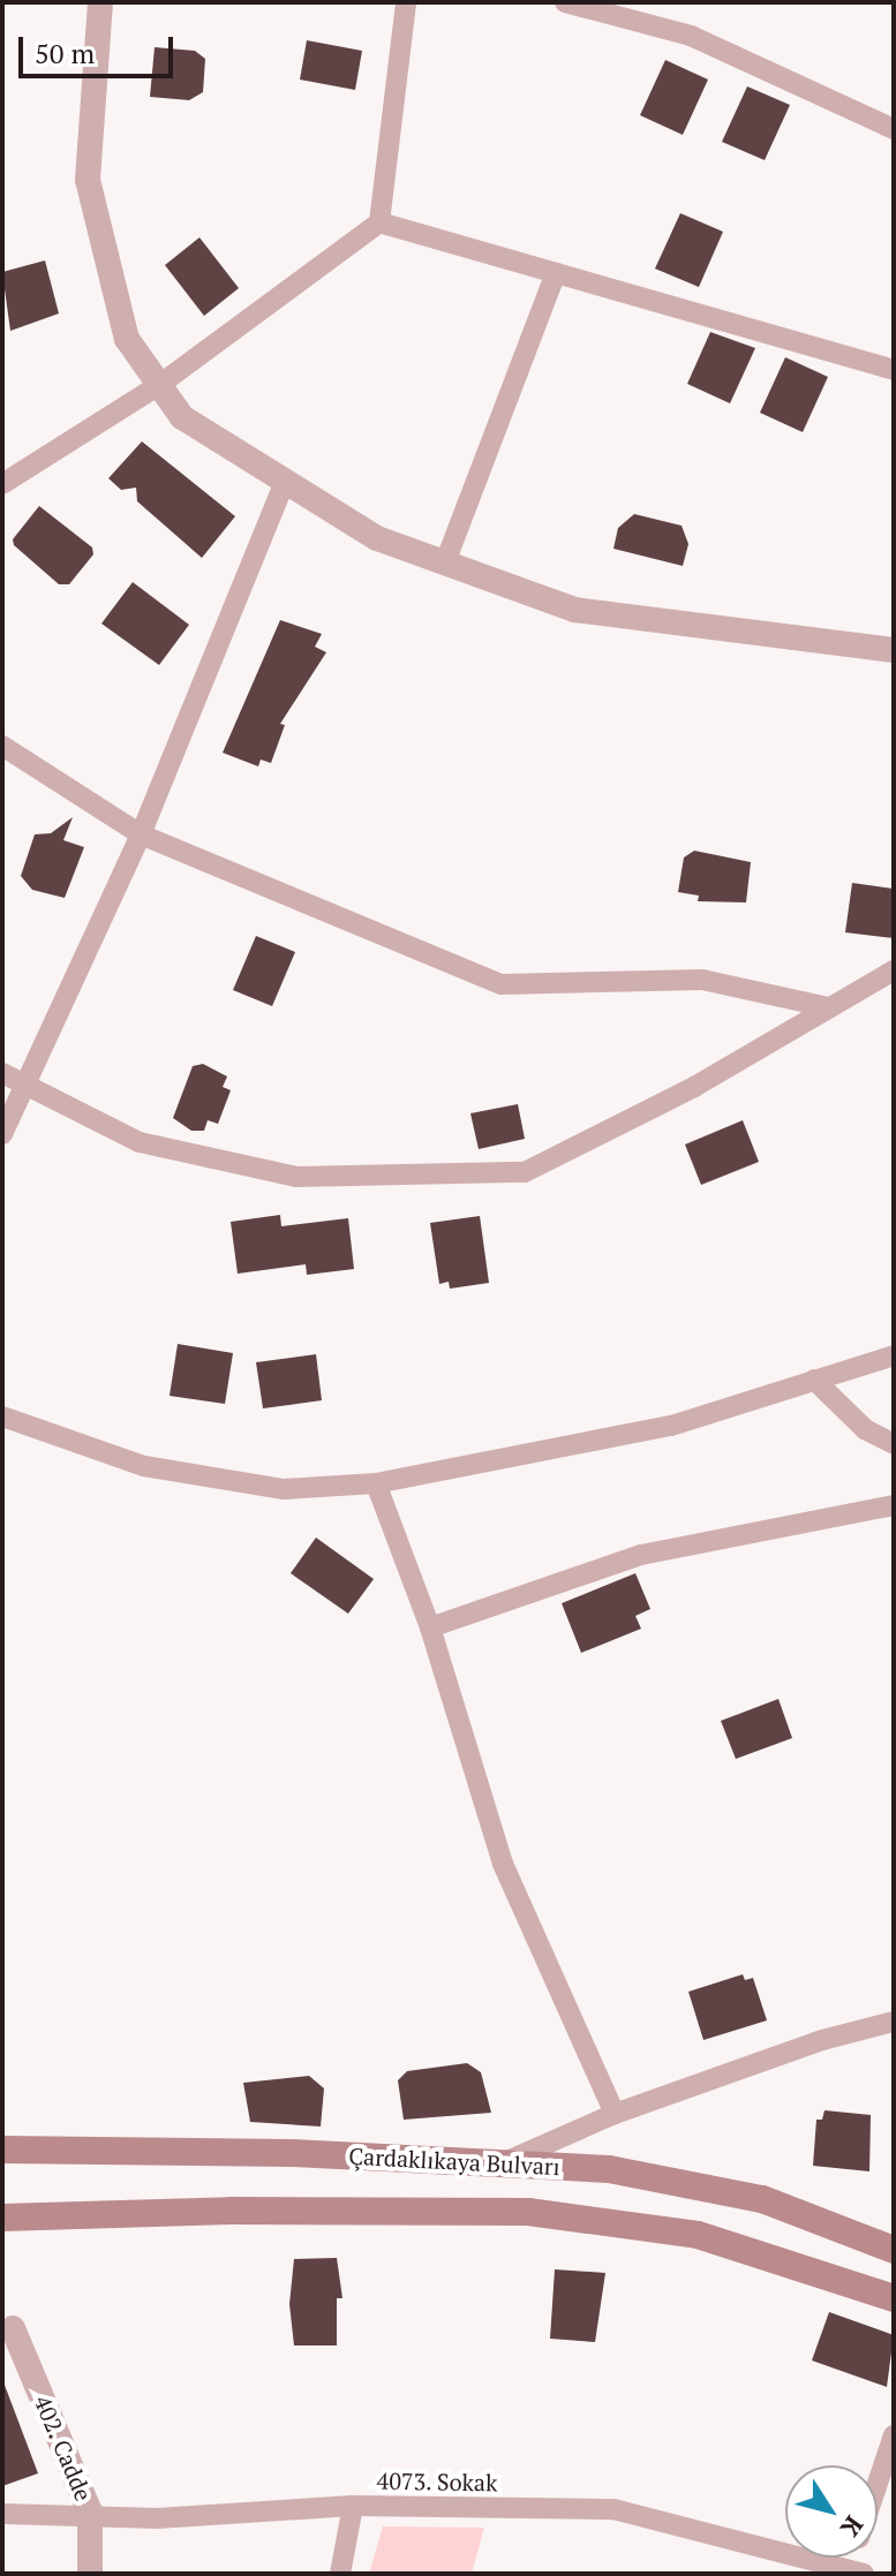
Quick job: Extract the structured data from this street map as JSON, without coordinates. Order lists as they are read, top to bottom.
{
  "streets": {
    "main road": ["Çardaklıkaya Bulvarı"],
    "street": ["402. Cadde", "4073. Sokak"]
  },
  "crossings": [
    ["402. Cadde", "4073. Sokak"]
  ],
  "scale_bar": "50 m",
  "north": "bottom right"
}
